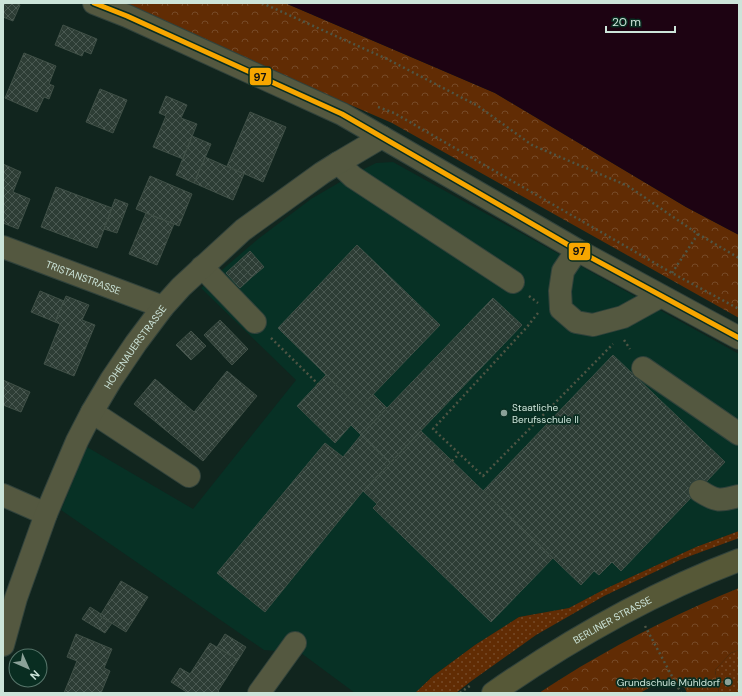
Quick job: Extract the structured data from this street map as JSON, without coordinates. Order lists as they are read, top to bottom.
{
  "streets": {
    "main road": ["BERLINER STRASSE"],
    "street": ["TRISTANSTRASSE", "HOHENAUERSTRASSE"]
  },
  "crossings": [
    ["TRISTANSTRASSE", "HOHENAUERSTRASSE"]
  ],
  "places": ["Staatliche Berufsschule II", "Grundschule Mühldorf"],
  "lines": ["transit line 97"],
  "scale_bar": "20 m",
  "north": "bottom right"
}
